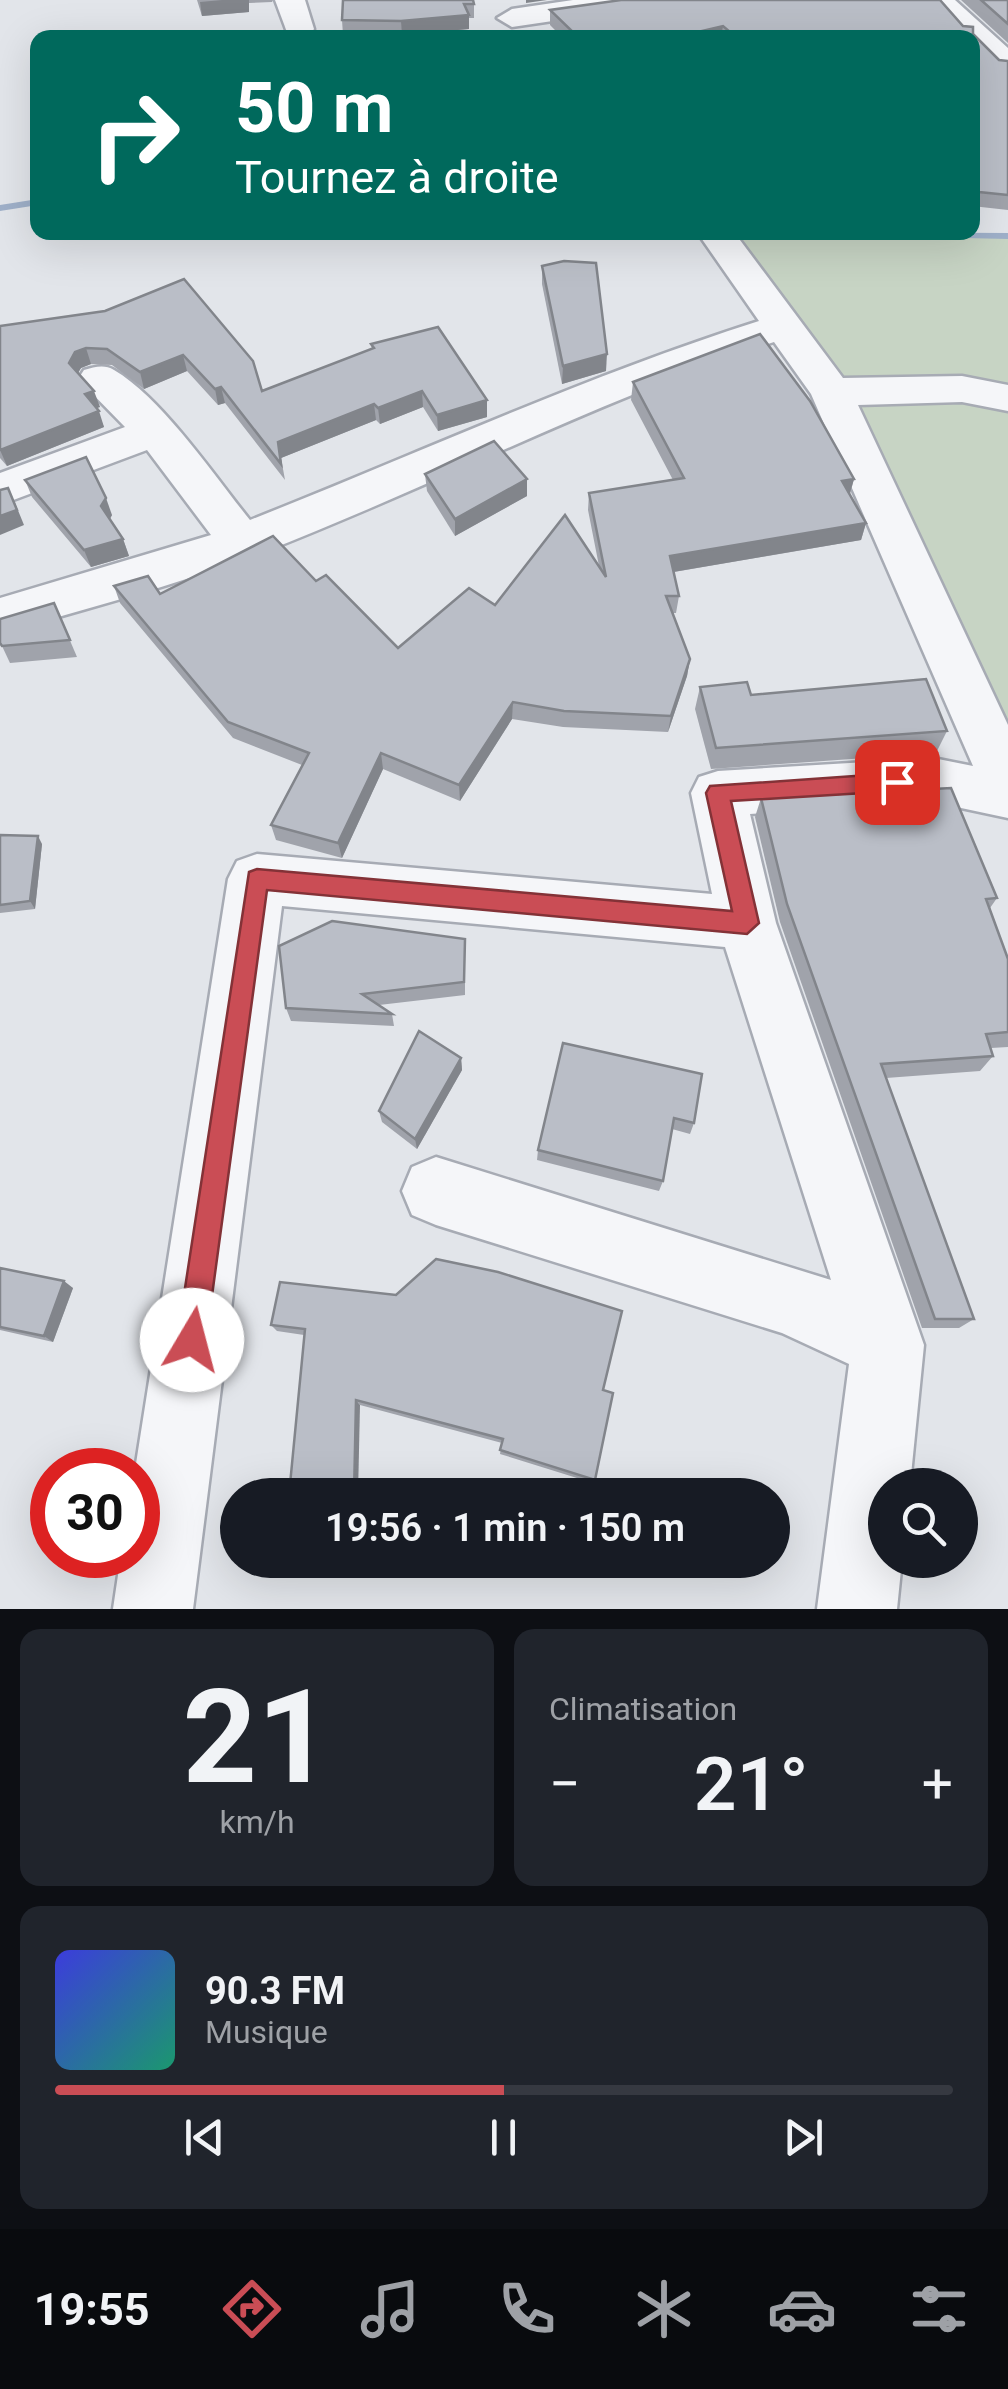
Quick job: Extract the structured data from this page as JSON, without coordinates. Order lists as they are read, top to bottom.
{
  "page": {
    "turn": ["50 m", "Tournez à droite"],
    "limit": "30",
    "trip": "19:56 · 1 min · 150 m",
    "tile": [
      ["21", "km/h"],
      "Climatisation"
    ],
    "heat": ["−", "21°", "+"],
    "song": ["90.3 FM", "Musique"],
    "tabs": "19:55"
  }
}
